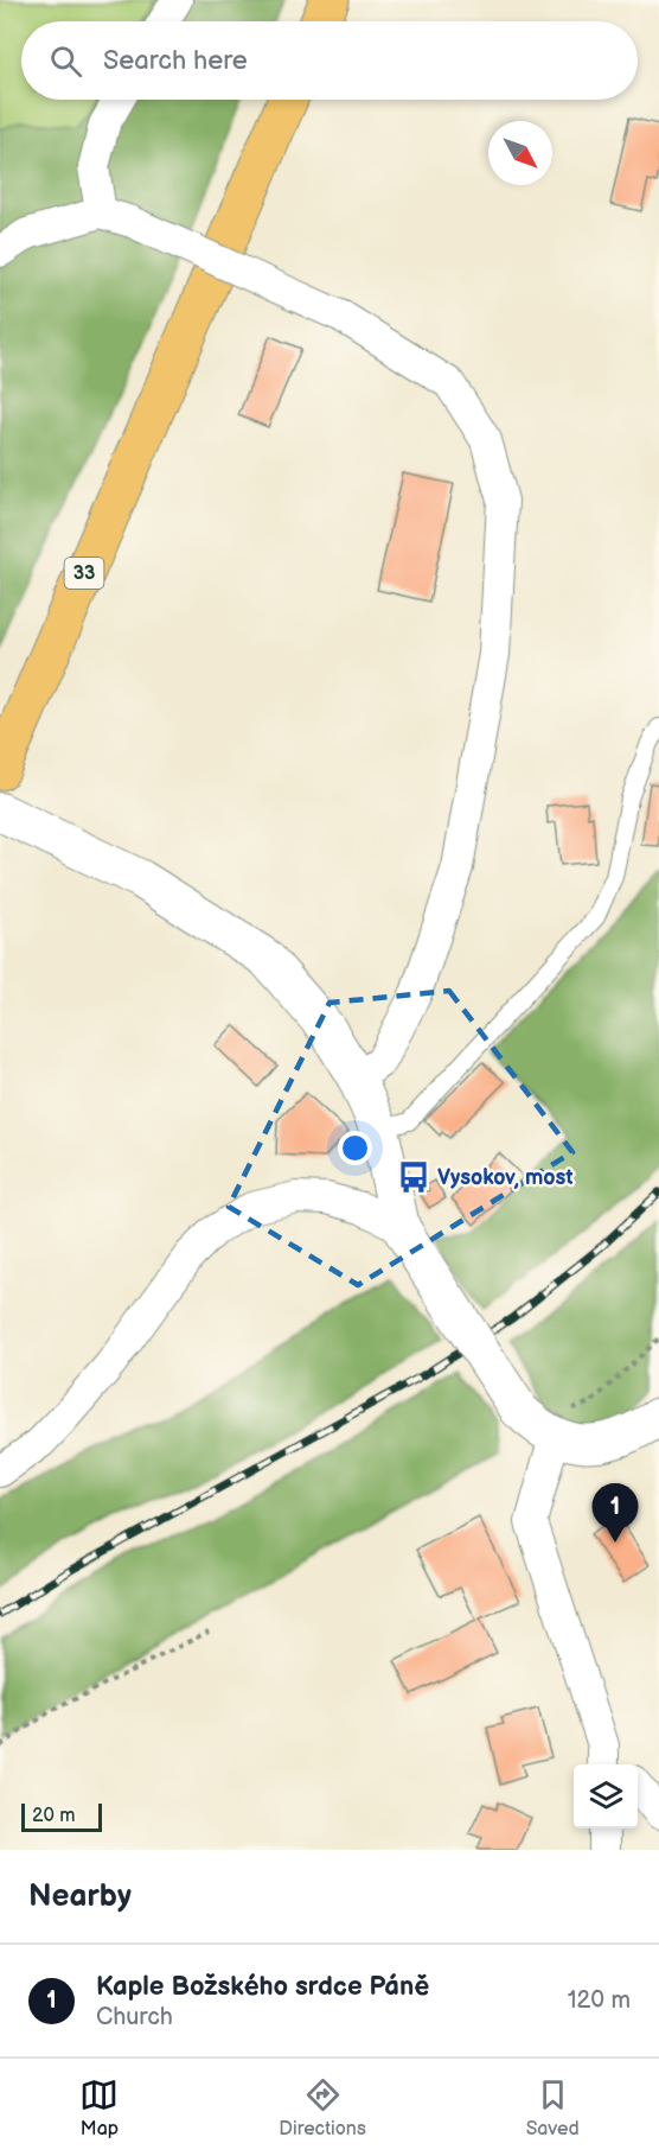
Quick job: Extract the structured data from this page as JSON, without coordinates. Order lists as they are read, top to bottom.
{
  "streets": {
    "main road": ["33"]
  },
  "places": {
    "bus stop": ["Vysokov, most"]
  },
  "scale_bar": "20 m",
  "north": "bottom right",
  "page": {
    "search": "Search here",
    "pins": "1",
    "scale": "20 m",
    "heading": "Nearby",
    "list": [
      {
        "mark": "1",
        "name": "Kaple Božského srdce Páně",
        "note": "Church",
        "value": "120 m"
      }
    ],
    "nav": ["Map", "Directions", "Saved"]
  }
}
